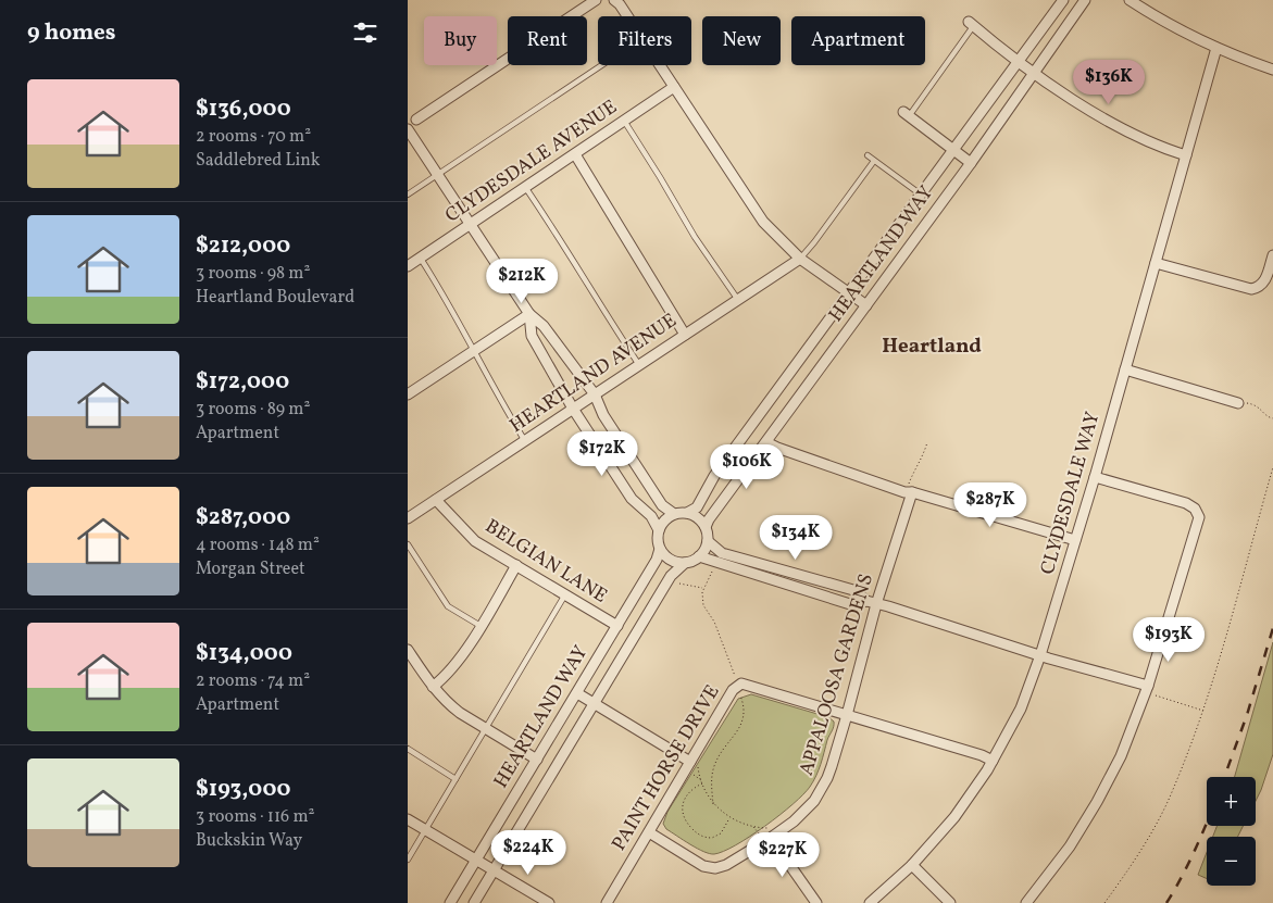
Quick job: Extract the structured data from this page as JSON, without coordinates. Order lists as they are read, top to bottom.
{
  "streets": {
    "street": [
      "CLYDESDALE AVENUE",
      "HEARTLAND WAY",
      "HEARTLAND AVENUE",
      "CLYDESDALE WAY",
      "BELGIAN LANE",
      "APPALOOSA GARDENS",
      "PAINT HORSE DRIVE"
    ]
  },
  "crossings": [
    ["HEARTLAND WAY", "BELGIAN LANE"],
    ["HEARTLAND AVENUE", "BELGIAN LANE"],
    ["CLYDESDALE WAY", "PAINT HORSE DRIVE"],
    ["APPALOOSA GARDENS", "PAINT HORSE DRIVE"]
  ],
  "districts": ["Heartland"],
  "page": {
    "heading": "9 homes",
    "chip": [
      "Buy",
      "Rent",
      "Filters",
      "New",
      "Apartment"
    ],
    "price": [
      "$136K",
      "$212K",
      "$172K",
      "$106K",
      "$287K",
      "$134K",
      "$193K",
      "$224K",
      "$227K"
    ],
    "list": [
      {
        "name": "$136,000",
        "note": "2 rooms · 70 m² · Saddlebred Link"
      },
      {
        "name": "$212,000",
        "note": "3 rooms · 98 m² · Heartland Boulevard"
      },
      {
        "name": "$172,000",
        "note": "3 rooms · 89 m² · Apartment"
      },
      {
        "name": "$287,000",
        "note": "4 rooms · 148 m² · Morgan Street"
      },
      {
        "name": "$134,000",
        "note": "2 rooms · 74 m² · Apartment"
      },
      {
        "name": "$193,000",
        "note": "3 rooms · 116 m² · Buckskin Way"
      }
    ],
    "map_buttons": ["+", "−"]
  }
}
